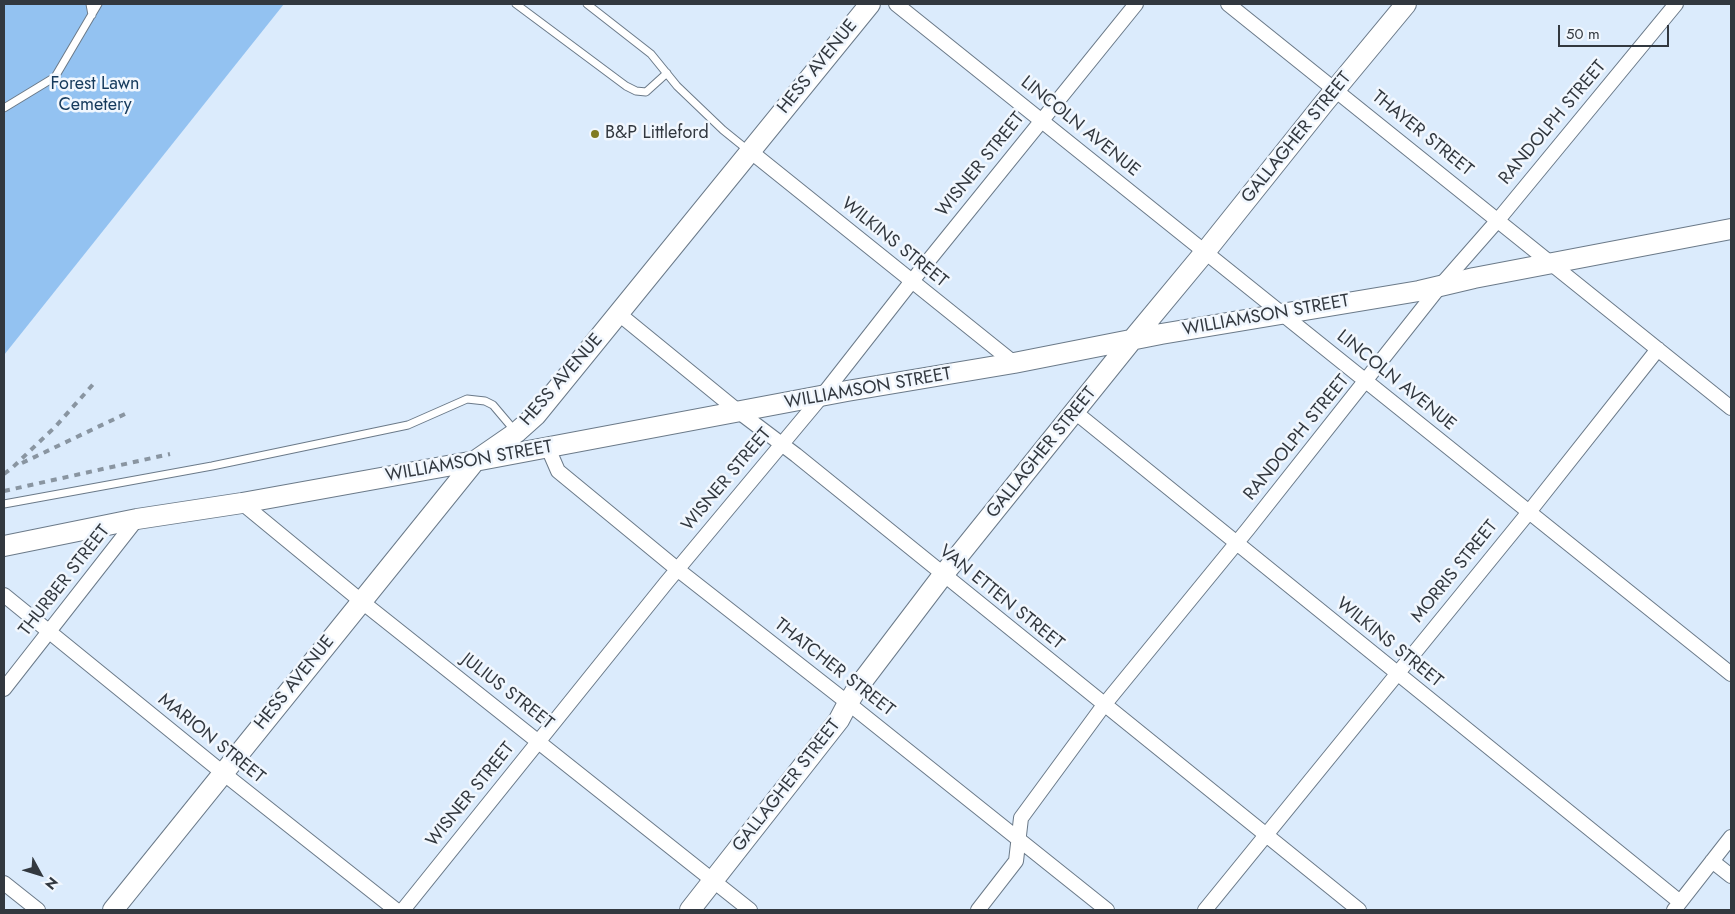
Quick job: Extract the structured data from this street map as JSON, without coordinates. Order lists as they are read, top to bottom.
{
  "streets": {
    "street": [
      "HESS AVENUE",
      "RANDOLPH STREET",
      "LINCOLN AVENUE",
      "THAYER STREET",
      "GALLAGHER STREET",
      "WISNER STREET",
      "WILKINS STREET",
      "WILLIAMSON STREET",
      "MORRIS STREET",
      "THURBER STREET",
      "VAN ETTEN STREET",
      "THATCHER STREET",
      "JULIUS STREET",
      "MARION STREET"
    ]
  },
  "crossings": [
    ["HESS AVENUE", "WILKINS STREET"],
    ["HESS AVENUE", "WILLIAMSON STREET"],
    ["HESS AVENUE", "VAN ETTEN STREET"],
    ["HESS AVENUE", "JULIUS STREET"],
    ["HESS AVENUE", "MARION STREET"],
    ["RANDOLPH STREET", "LINCOLN AVENUE"],
    ["RANDOLPH STREET", "THAYER STREET"],
    ["RANDOLPH STREET", "WILKINS STREET"],
    ["RANDOLPH STREET", "WILLIAMSON STREET"],
    ["RANDOLPH STREET", "VAN ETTEN STREET"],
    ["RANDOLPH STREET", "THATCHER STREET"],
    ["LINCOLN AVENUE", "GALLAGHER STREET"],
    ["LINCOLN AVENUE", "WISNER STREET"],
    ["LINCOLN AVENUE", "WILLIAMSON STREET"],
    ["LINCOLN AVENUE", "MORRIS STREET"],
    ["THAYER STREET", "GALLAGHER STREET"],
    ["THAYER STREET", "WILLIAMSON STREET"],
    ["THAYER STREET", "MORRIS STREET"],
    ["GALLAGHER STREET", "WILKINS STREET"],
    ["GALLAGHER STREET", "WILLIAMSON STREET"],
    ["GALLAGHER STREET", "VAN ETTEN STREET"],
    ["GALLAGHER STREET", "THATCHER STREET"],
    ["GALLAGHER STREET", "JULIUS STREET"],
    ["WISNER STREET", "WILKINS STREET"],
    ["WISNER STREET", "WILLIAMSON STREET"],
    ["WISNER STREET", "VAN ETTEN STREET"],
    ["WISNER STREET", "THATCHER STREET"],
    ["WISNER STREET", "JULIUS STREET"],
    ["WILKINS STREET", "WILLIAMSON STREET"],
    ["WILKINS STREET", "MORRIS STREET"],
    ["WILLIAMSON STREET", "THURBER STREET"],
    ["WILLIAMSON STREET", "VAN ETTEN STREET"],
    ["WILLIAMSON STREET", "THATCHER STREET"],
    ["WILLIAMSON STREET", "JULIUS STREET"],
    ["MORRIS STREET", "VAN ETTEN STREET"],
    ["THURBER STREET", "MARION STREET"]
  ],
  "parks": ["Forest Lawn Cemetery"],
  "places": ["B&P Littleford"],
  "scale_bar": "50 m",
  "north": "bottom right"
}
